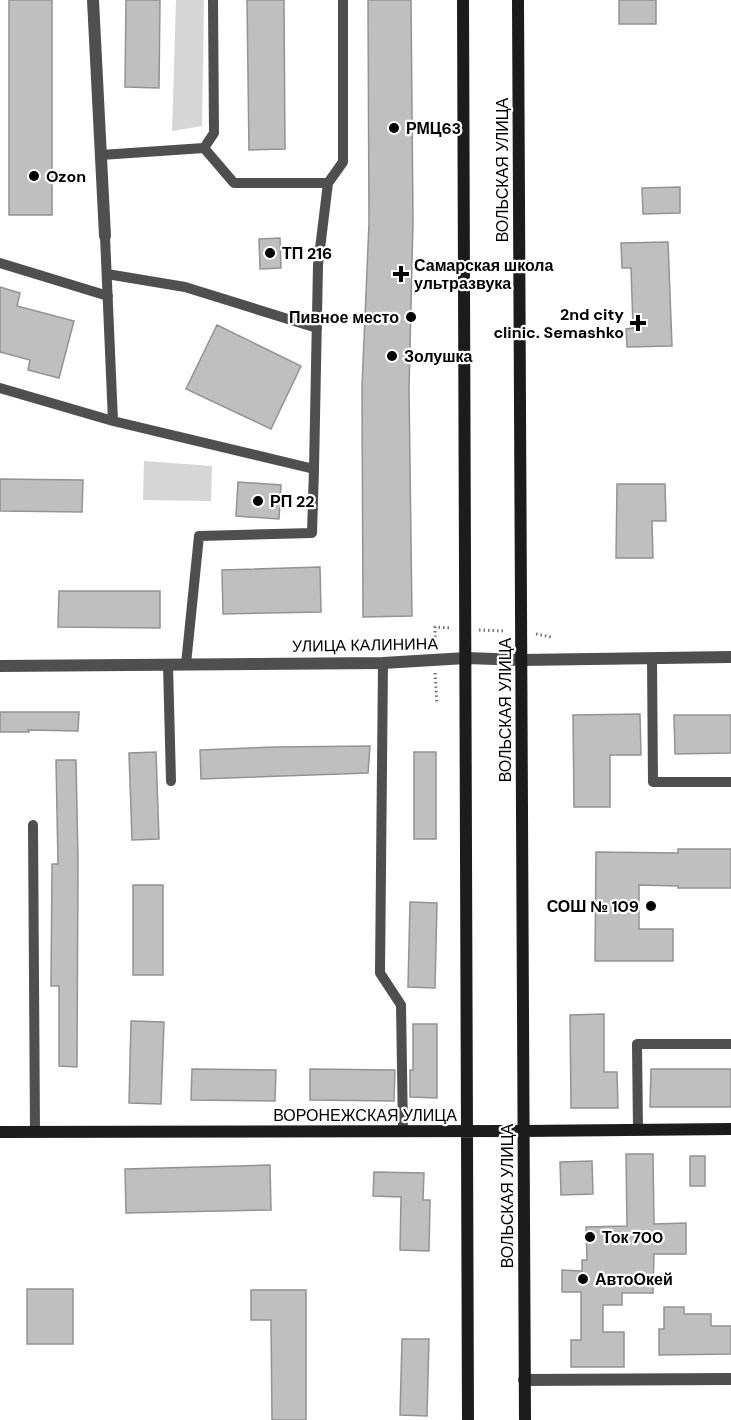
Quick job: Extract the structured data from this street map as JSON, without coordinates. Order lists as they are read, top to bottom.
{
  "streets": {
    "main road": ["ВОЛЬСКАЯ УЛИЦА", "ВОРОНЕЖСКАЯ УЛИЦА"],
    "street": ["УЛИЦА КАЛИНИНА"]
  },
  "crossings": [
    ["ВОЛЬСКАЯ УЛИЦА", "УЛИЦА КАЛИНИНА"],
    ["ВОЛЬСКАЯ УЛИЦА", "ВОРОНЕЖСКАЯ УЛИЦА"]
  ],
  "places": {
    "other": [
      "РМЦ63",
      "Ozon",
      "ТП 216",
      "Пивное место",
      "Золушка",
      "РП 22",
      "СОШ № 109",
      "Ток 700",
      "АвтоОкей"
    ],
    "health": ["Самарская школа ультразвука", "2nd city clinic. Semashko"]
  }
}
